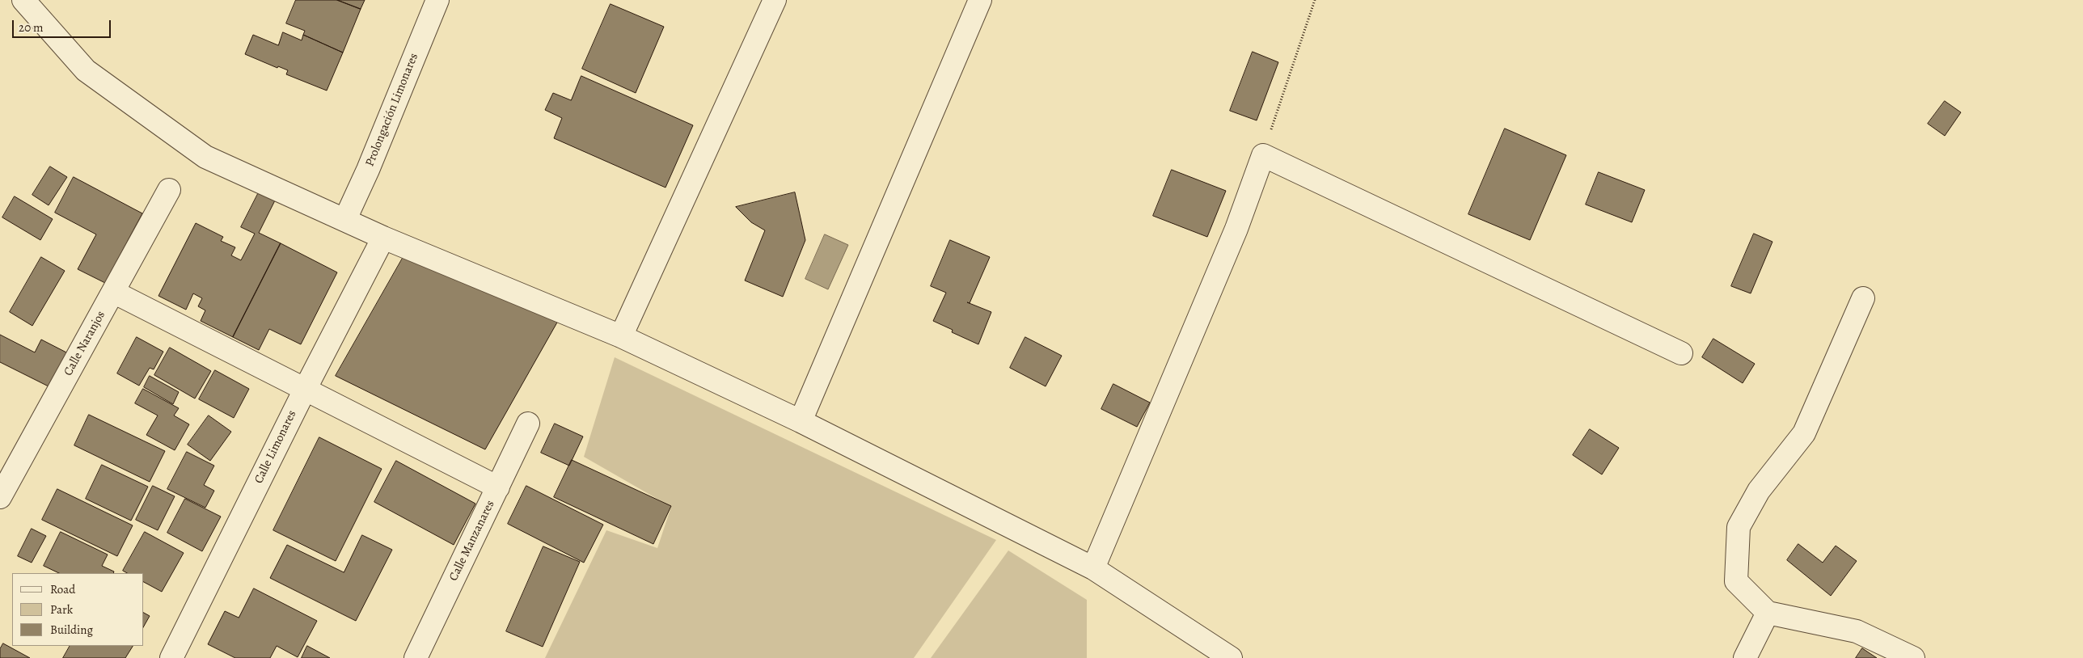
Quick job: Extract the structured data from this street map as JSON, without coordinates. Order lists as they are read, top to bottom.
{
  "streets": {
    "street": [
      "Prolongación Limonares",
      "Calle Naranjos",
      "Calle Limonares",
      "Calle Manzanares"
    ]
  },
  "legend": ["Road", "Park", "Building"],
  "scale_bar": "20 m"
}
